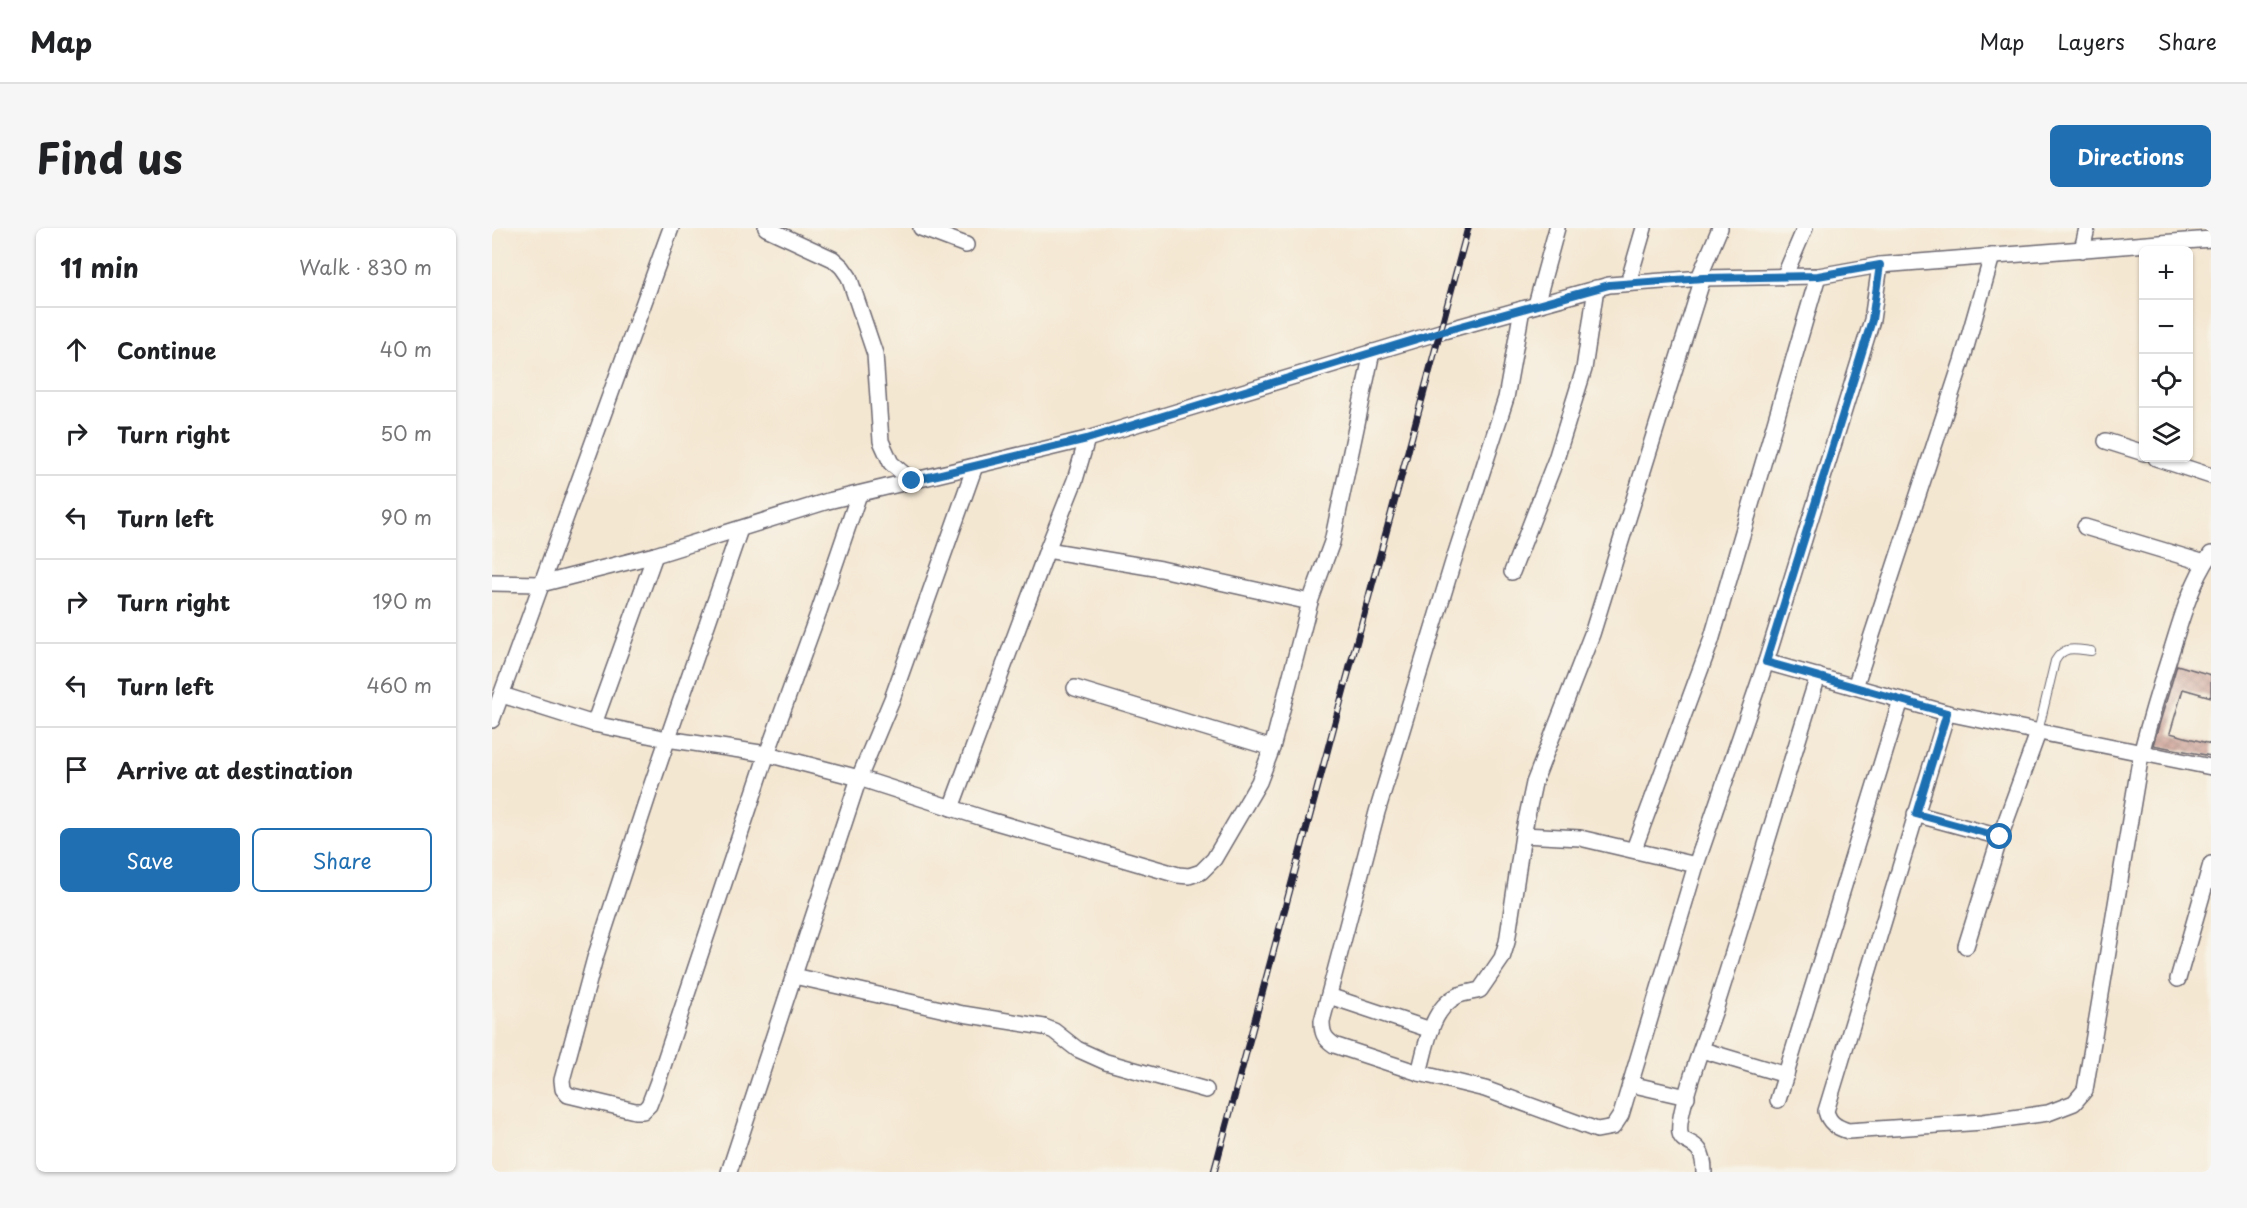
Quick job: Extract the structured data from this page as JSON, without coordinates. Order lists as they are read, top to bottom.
{
  "page": {
    "header": "Map",
    "nav": ["Map", "Layers", "Share"],
    "title": "Find us",
    "buttons": [
      "Directions",
      ["Save", "Share"]
    ],
    "heading": ["11 min", "Walk · 830 m"],
    "map_buttons": ["+", "−"],
    "list": [
      ["Continue", "40 m"],
      ["Turn right", "50 m"],
      ["Turn left", "90 m"],
      ["Turn right", "190 m"],
      ["Turn left", "460 m"],
      "Arrive at destination"
    ]
  }
}
